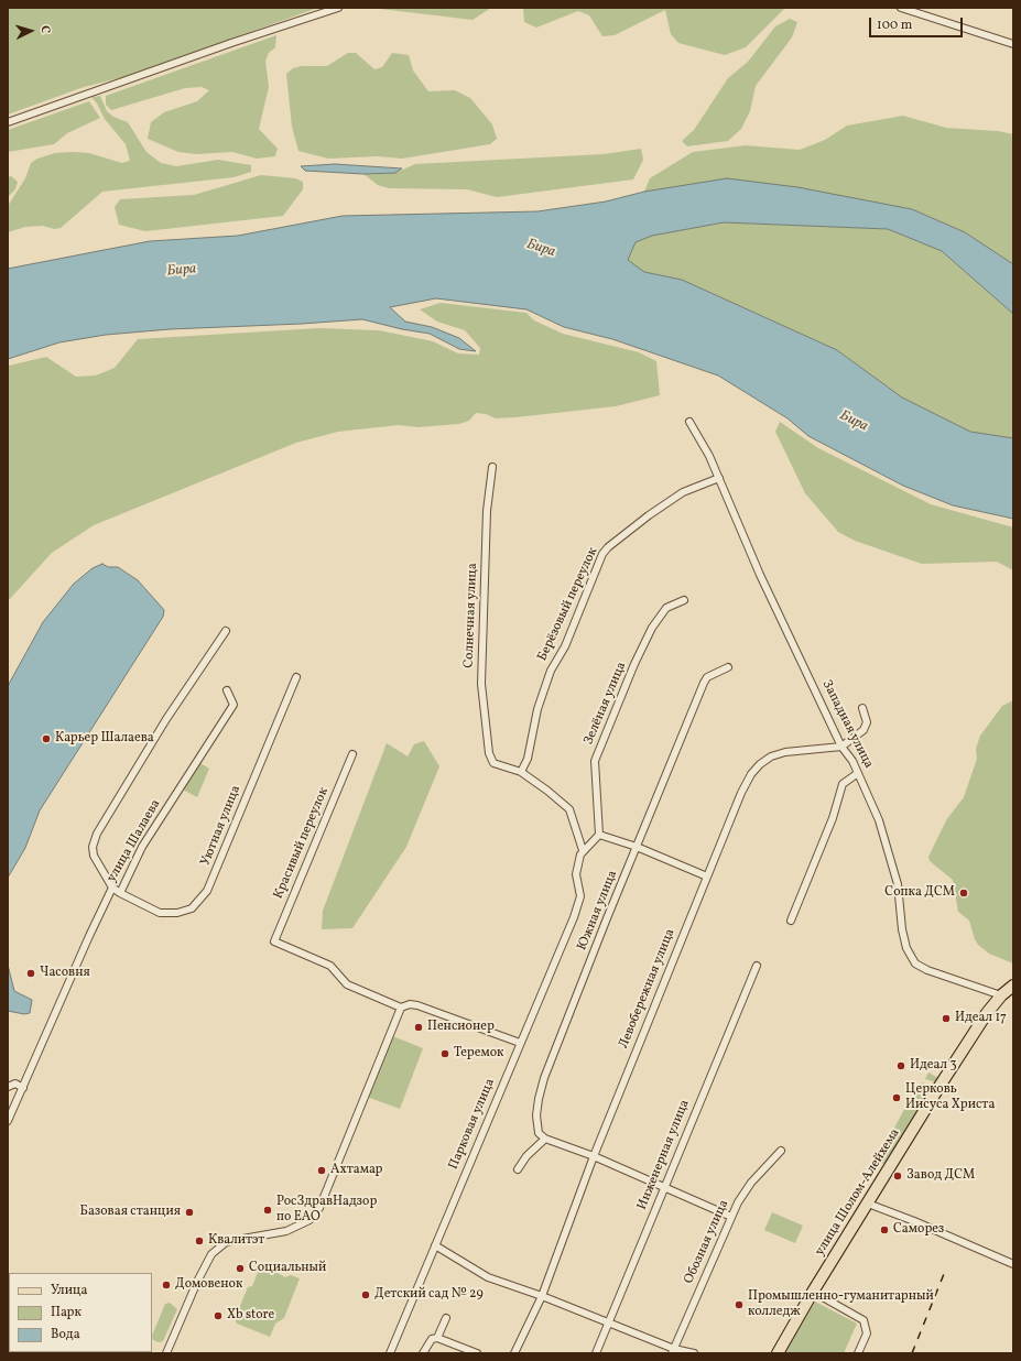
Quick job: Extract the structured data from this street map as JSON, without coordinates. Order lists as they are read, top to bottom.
{
  "streets": {
    "main road": ["улица Шолом-Алейхема"],
    "street": [
      "Берёзовый переулок",
      "Солнечная улица",
      "Зелёная улица",
      "Западная улица",
      "Уютная улица",
      "улица Шалаева",
      "Красивый переулок",
      "Южная улица",
      "Левобережная улица",
      "Парковая улица",
      "Инженерная улица",
      "Обозная улица"
    ]
  },
  "crossings": [
    ["Берёзовый переулок", "Солнечная улица"],
    ["Берёзовый переулок", "Западная улица"],
    ["Западная улица", "Левобережная улица"],
    ["Западная улица", "улица Шолом-Алейхема"],
    ["Уютная улица", "улица Шалаева"]
  ],
  "water": ["Бира"],
  "places": [
    "Карьер Шалаева",
    "Сопка ДСМ",
    "Часовня",
    "Идеал 17",
    "Пенсионер",
    "Теремок",
    "Идеал 3",
    "Церковь Иисуса Христа",
    "Ахтамар",
    "Завод ДСМ",
    "РосЗдравНадзор по ЕАО",
    "Базовая станция",
    "Саморез",
    "Квалитэт",
    "Социальный",
    "Домовенок",
    "Детский сад № 29",
    "Промышленно-гуманитарный колледж",
    "Xb store"
  ],
  "legend": ["Улица", "Парк", "Вода"],
  "scale_bar": "100 m",
  "north": "right"
}
